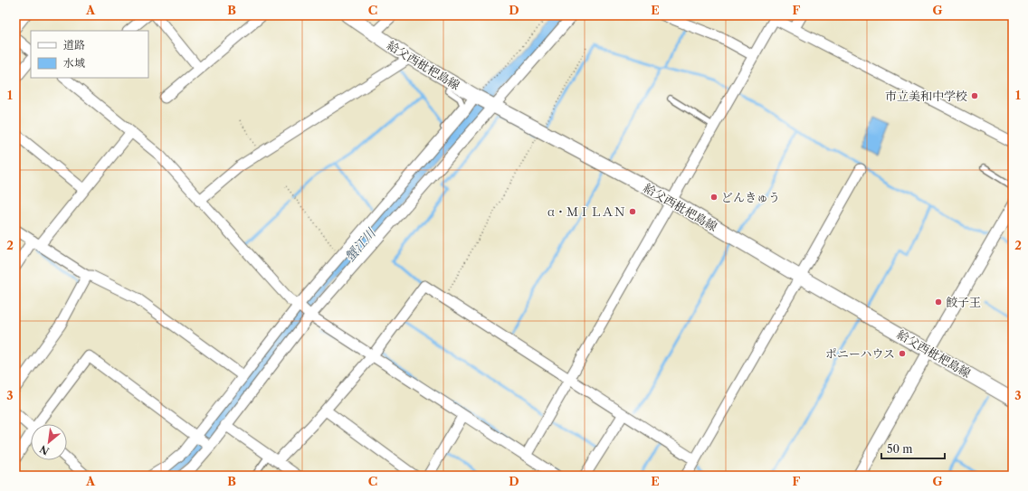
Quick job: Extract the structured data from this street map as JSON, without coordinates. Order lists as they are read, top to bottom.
{
  "streets": {
    "main road": ["給父西枇杷島線"]
  },
  "water": ["蟹江川"],
  "places": [
    "市立美和中学校",
    "どんきゅう",
    "α・ＭＩＬＡＮ",
    "餃子王",
    "ポニーハウス"
  ],
  "legend": ["道路", "水域"],
  "scale_bar": "50 m",
  "north": "bottom left",
  "grid": {
    "columns": [
      "A",
      "B",
      "C",
      "D",
      "E",
      "F",
      "G"
    ],
    "rows": ["1", "2", "3"]
  }
}
